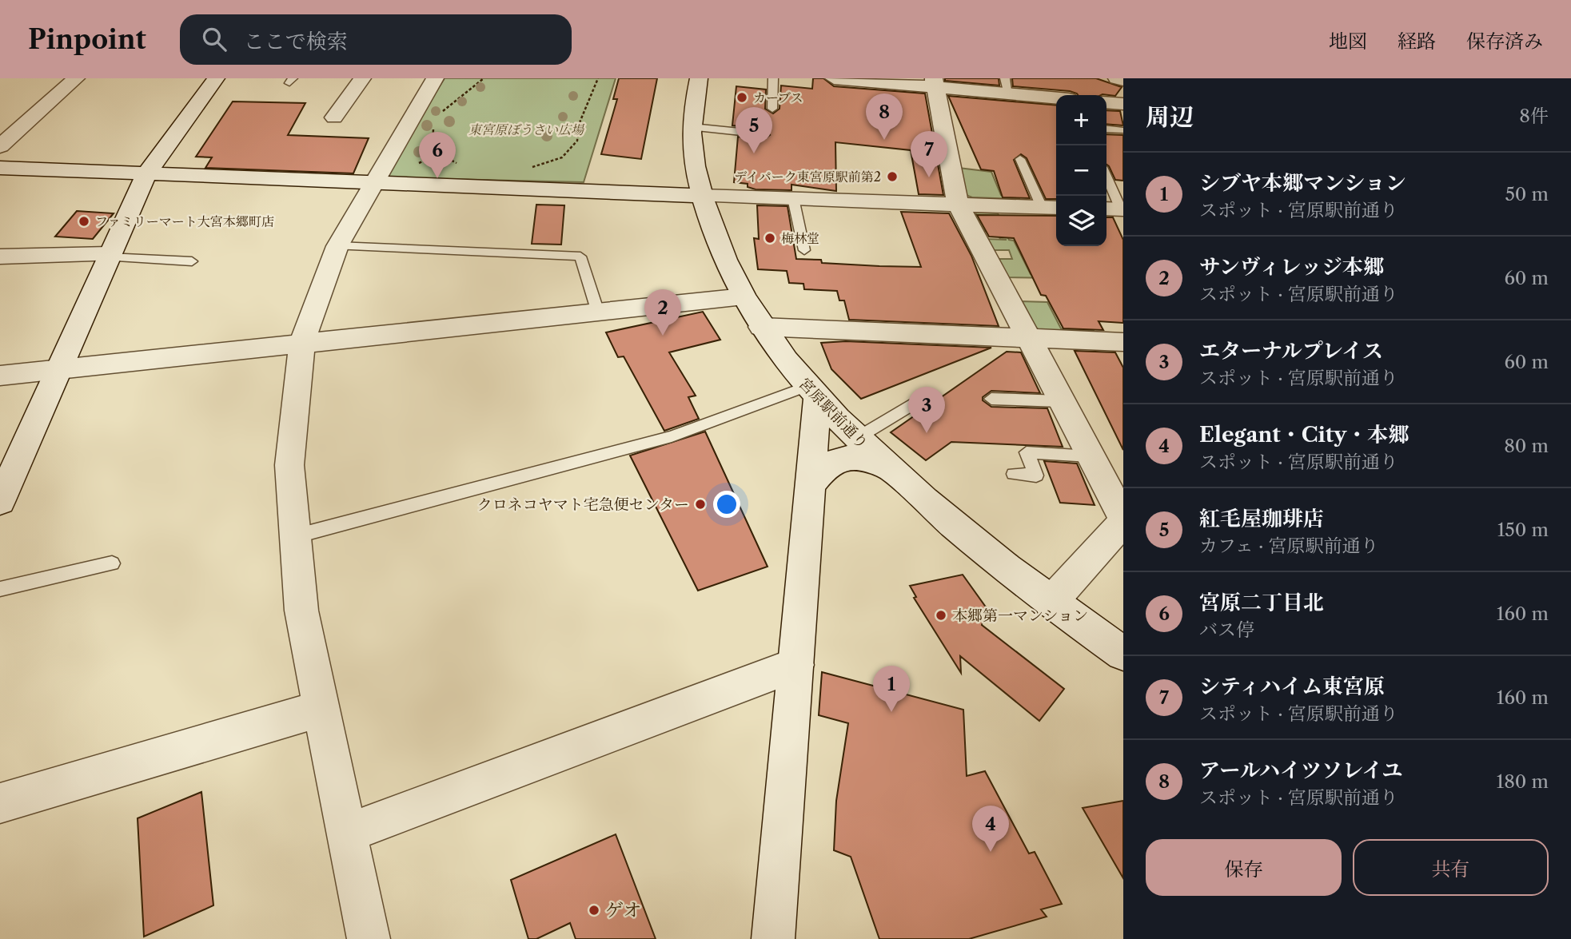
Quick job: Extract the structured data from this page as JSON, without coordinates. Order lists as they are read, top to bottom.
{
  "streets": {
    "street": ["宮原駅前通り"]
  },
  "parks": ["東宮原ぼうさい広場"],
  "places": [
    "カーブス",
    "デイパーク東宮原駅前第2",
    "ファミリーマート大宮本郷町店",
    "梅林堂",
    "クロネコヤマト宅急便センター",
    "本郷第一マンション",
    "ゲオ"
  ],
  "page": {
    "header": "Pinpoint",
    "search": "ここで検索",
    "nav": ["地図", "経路", "保存済み"],
    "heading": ["周辺", "8件"],
    "pins": [
      "8",
      "5",
      "7",
      "6",
      "2",
      "3",
      "1",
      "4"
    ],
    "map_buttons": ["+", "−"],
    "list": [
      {
        "mark": "1",
        "name": "シブヤ本郷マンション",
        "note": "スポット · 宮原駅前通り",
        "value": "50 m"
      },
      {
        "mark": "2",
        "name": "サンヴィレッジ本郷",
        "note": "スポット · 宮原駅前通り",
        "value": "60 m"
      },
      {
        "mark": "3",
        "name": "エターナルプレイス",
        "note": "スポット · 宮原駅前通り",
        "value": "60 m"
      },
      {
        "mark": "4",
        "name": "Elegant・City・本郷",
        "note": "スポット · 宮原駅前通り",
        "value": "80 m"
      },
      {
        "mark": "5",
        "name": "紅毛屋珈琲店",
        "note": "カフェ · 宮原駅前通り",
        "value": "150 m"
      },
      {
        "mark": "6",
        "name": "宮原二丁目北",
        "note": "バス停",
        "value": "160 m"
      },
      {
        "mark": "7",
        "name": "シティハイム東宮原",
        "note": "スポット · 宮原駅前通り",
        "value": "160 m"
      },
      {
        "mark": "8",
        "name": "アールハイツソレイユ",
        "note": "スポット · 宮原駅前通り",
        "value": "180 m"
      }
    ],
    "buttons": ["保存", "共有"]
  }
}
